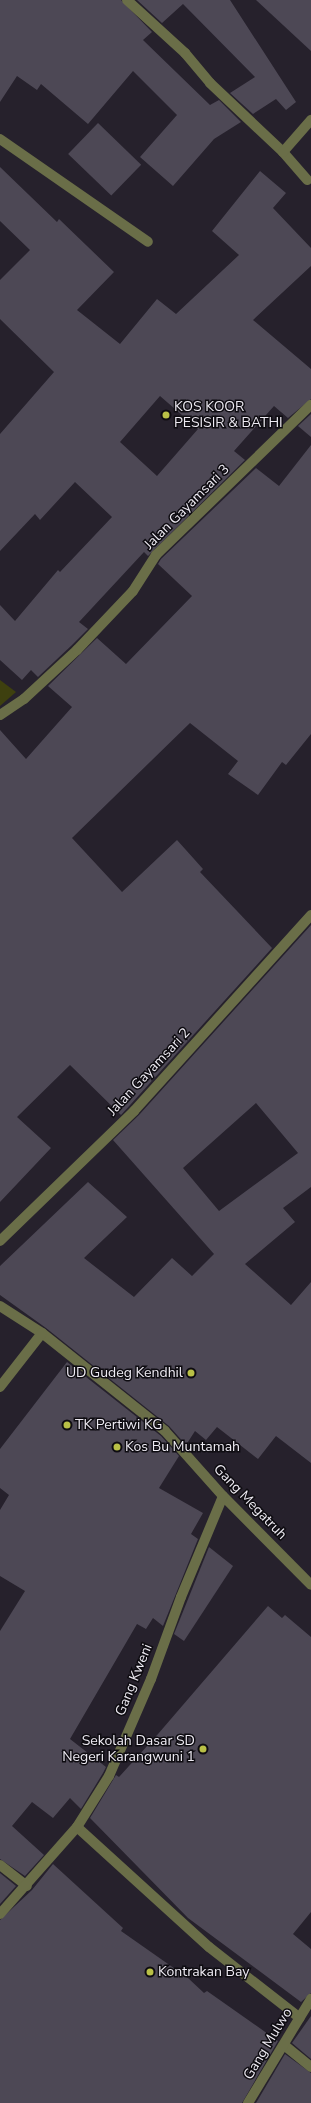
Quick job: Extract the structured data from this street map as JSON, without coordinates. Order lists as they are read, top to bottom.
{
  "streets": {
    "street": [
      "Jalan Gayamsari 3",
      "Jalan Gayamsari 2",
      "Gang Megatruh",
      "Gang Kweni",
      "Gang Mulwo"
    ]
  },
  "crossings": [
    ["Gang Megatruh", "Gang Kweni"]
  ],
  "places": [
    "KOS KOOR PESISIR & BATHI",
    "UD Gudeg Kendhil",
    "TK Pertiwi KG",
    "Kos Bu Muntamah",
    "Sekolah Dasar SD Negeri Karangwuni 1",
    "Kontrakan Bay"
  ]
}
